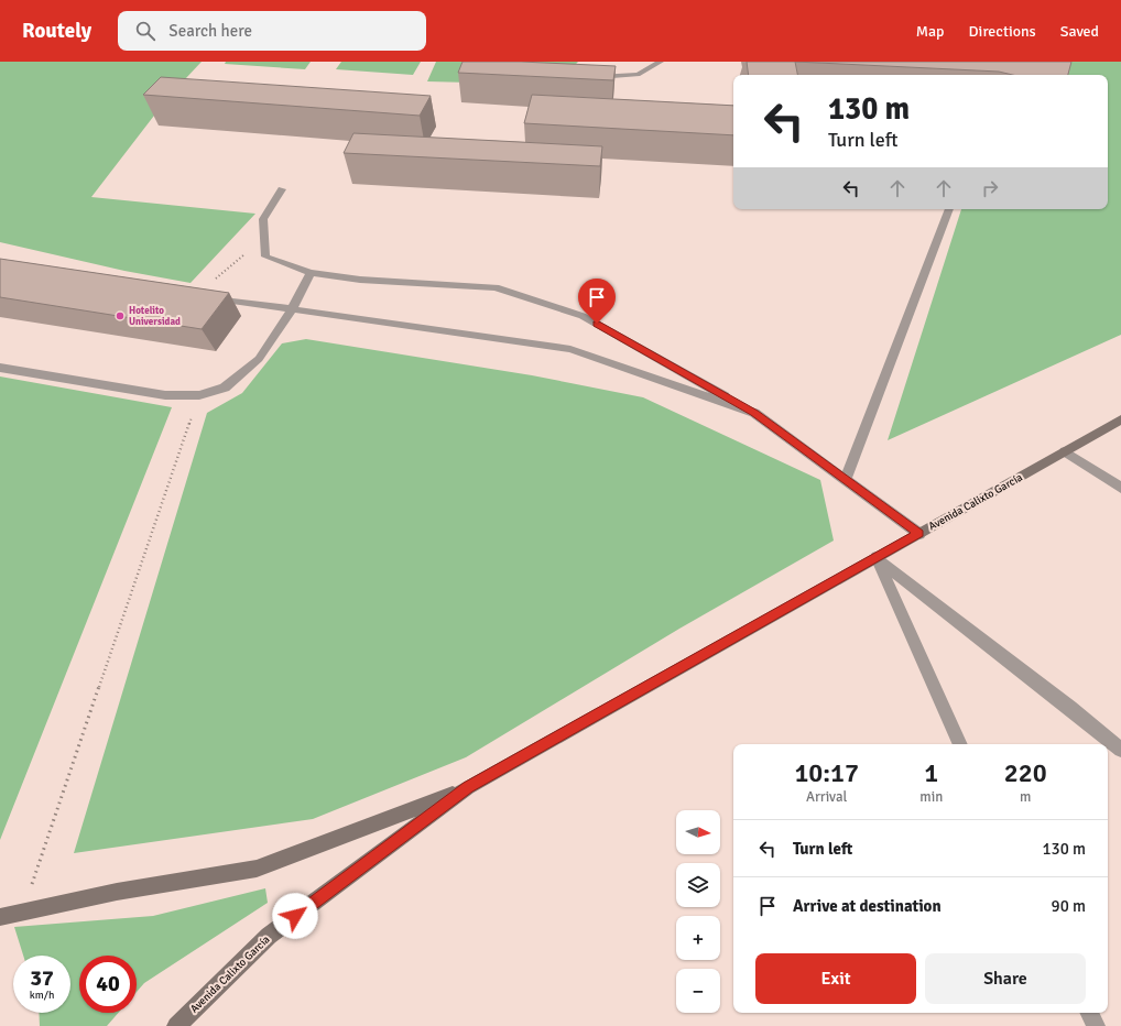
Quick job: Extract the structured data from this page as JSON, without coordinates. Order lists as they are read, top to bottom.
{
  "streets": {
    "street": ["Avenida Calixto García"]
  },
  "places": ["Hotelito Universidad"],
  "north": "right",
  "page": {
    "header": "Routely",
    "search": "Search here",
    "nav": ["Map", "Directions", "Saved"],
    "turn": ["130 m", "Turn left"],
    "eta": [
      "10:17",
      "Arrival",
      "1",
      "min",
      "220",
      "m"
    ],
    "map_buttons": ["+", "−"],
    "list": [
      {
        "name": "Turn left",
        "value": "130 m"
      },
      {
        "name": "Arrive at destination",
        "value": "90 m"
      }
    ],
    "buttons": ["Exit", "Share"],
    "speed": "37 km/h",
    "limit": "40"
  }
}
